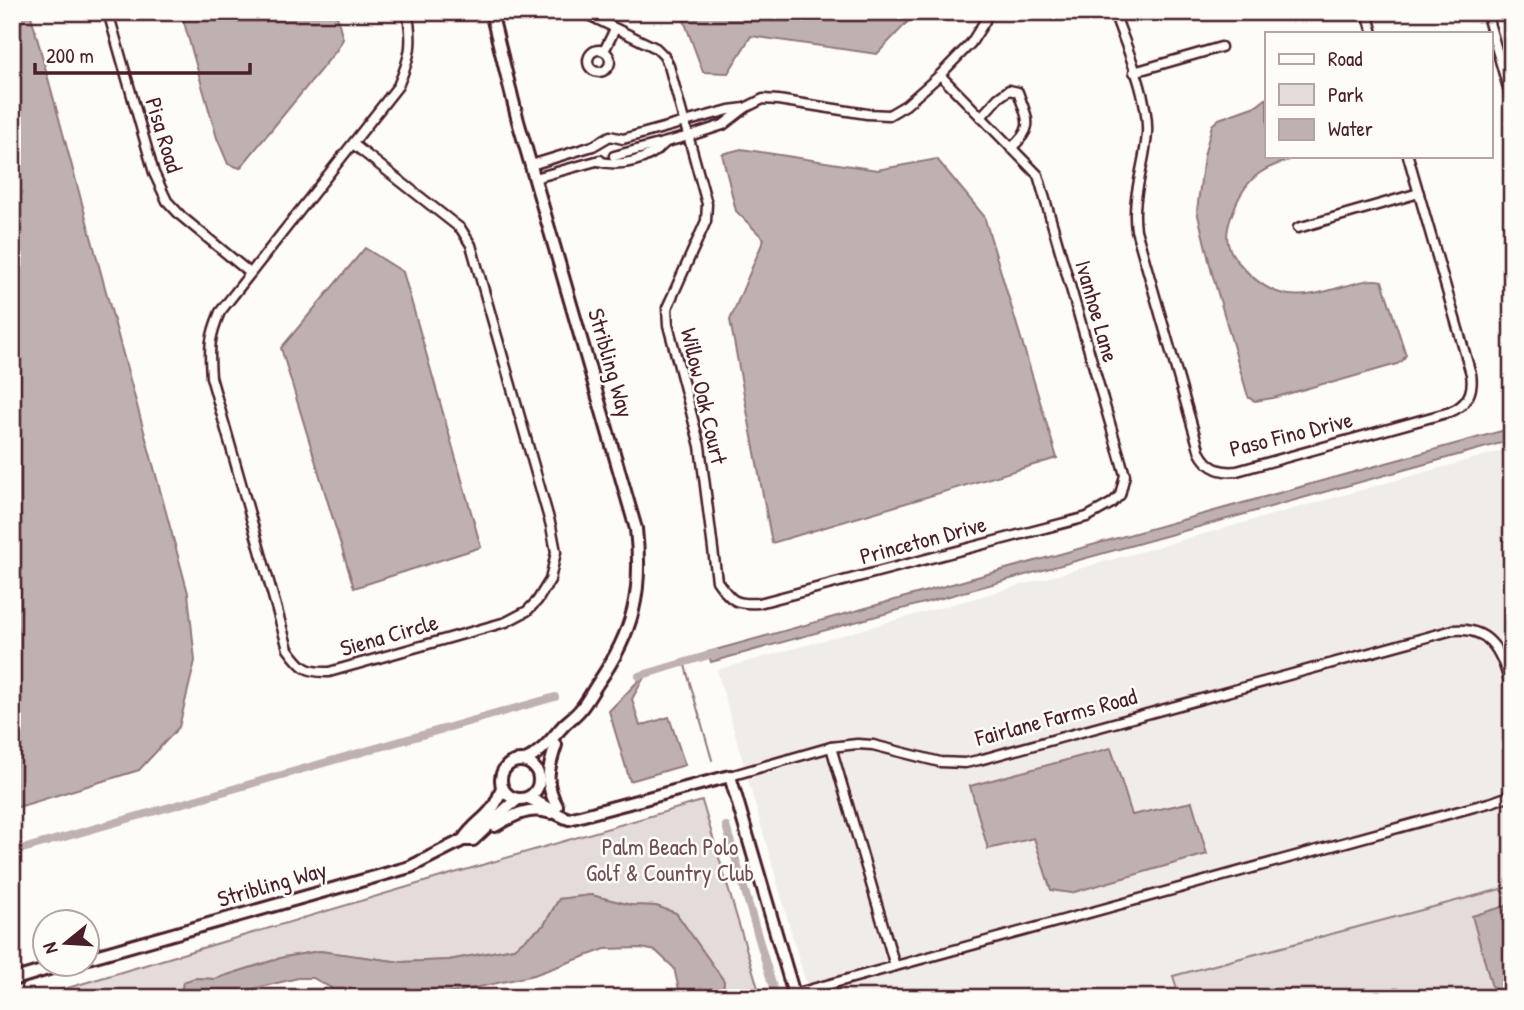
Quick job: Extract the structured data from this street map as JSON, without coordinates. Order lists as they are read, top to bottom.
{
  "streets": {
    "street": [
      "Pisa Road",
      "Ivanhoe Lane",
      "Stribling Way",
      "Willow Oak Court",
      "Paso Fino Drive",
      "Princeton Drive",
      "Siena Circle",
      "Fairlane Farms Road"
    ]
  },
  "crossings": [
    ["Pisa Road", "Siena Circle"],
    ["Ivanhoe Lane", "Princeton Drive"],
    ["Stribling Way", "Fairlane Farms Road"],
    ["Willow Oak Court", "Princeton Drive"]
  ],
  "parks": ["Palm Beach Polo Golf & Country Club"],
  "legend": ["Road", "Park", "Water"],
  "scale_bar": "200 m",
  "north": "left"
}
